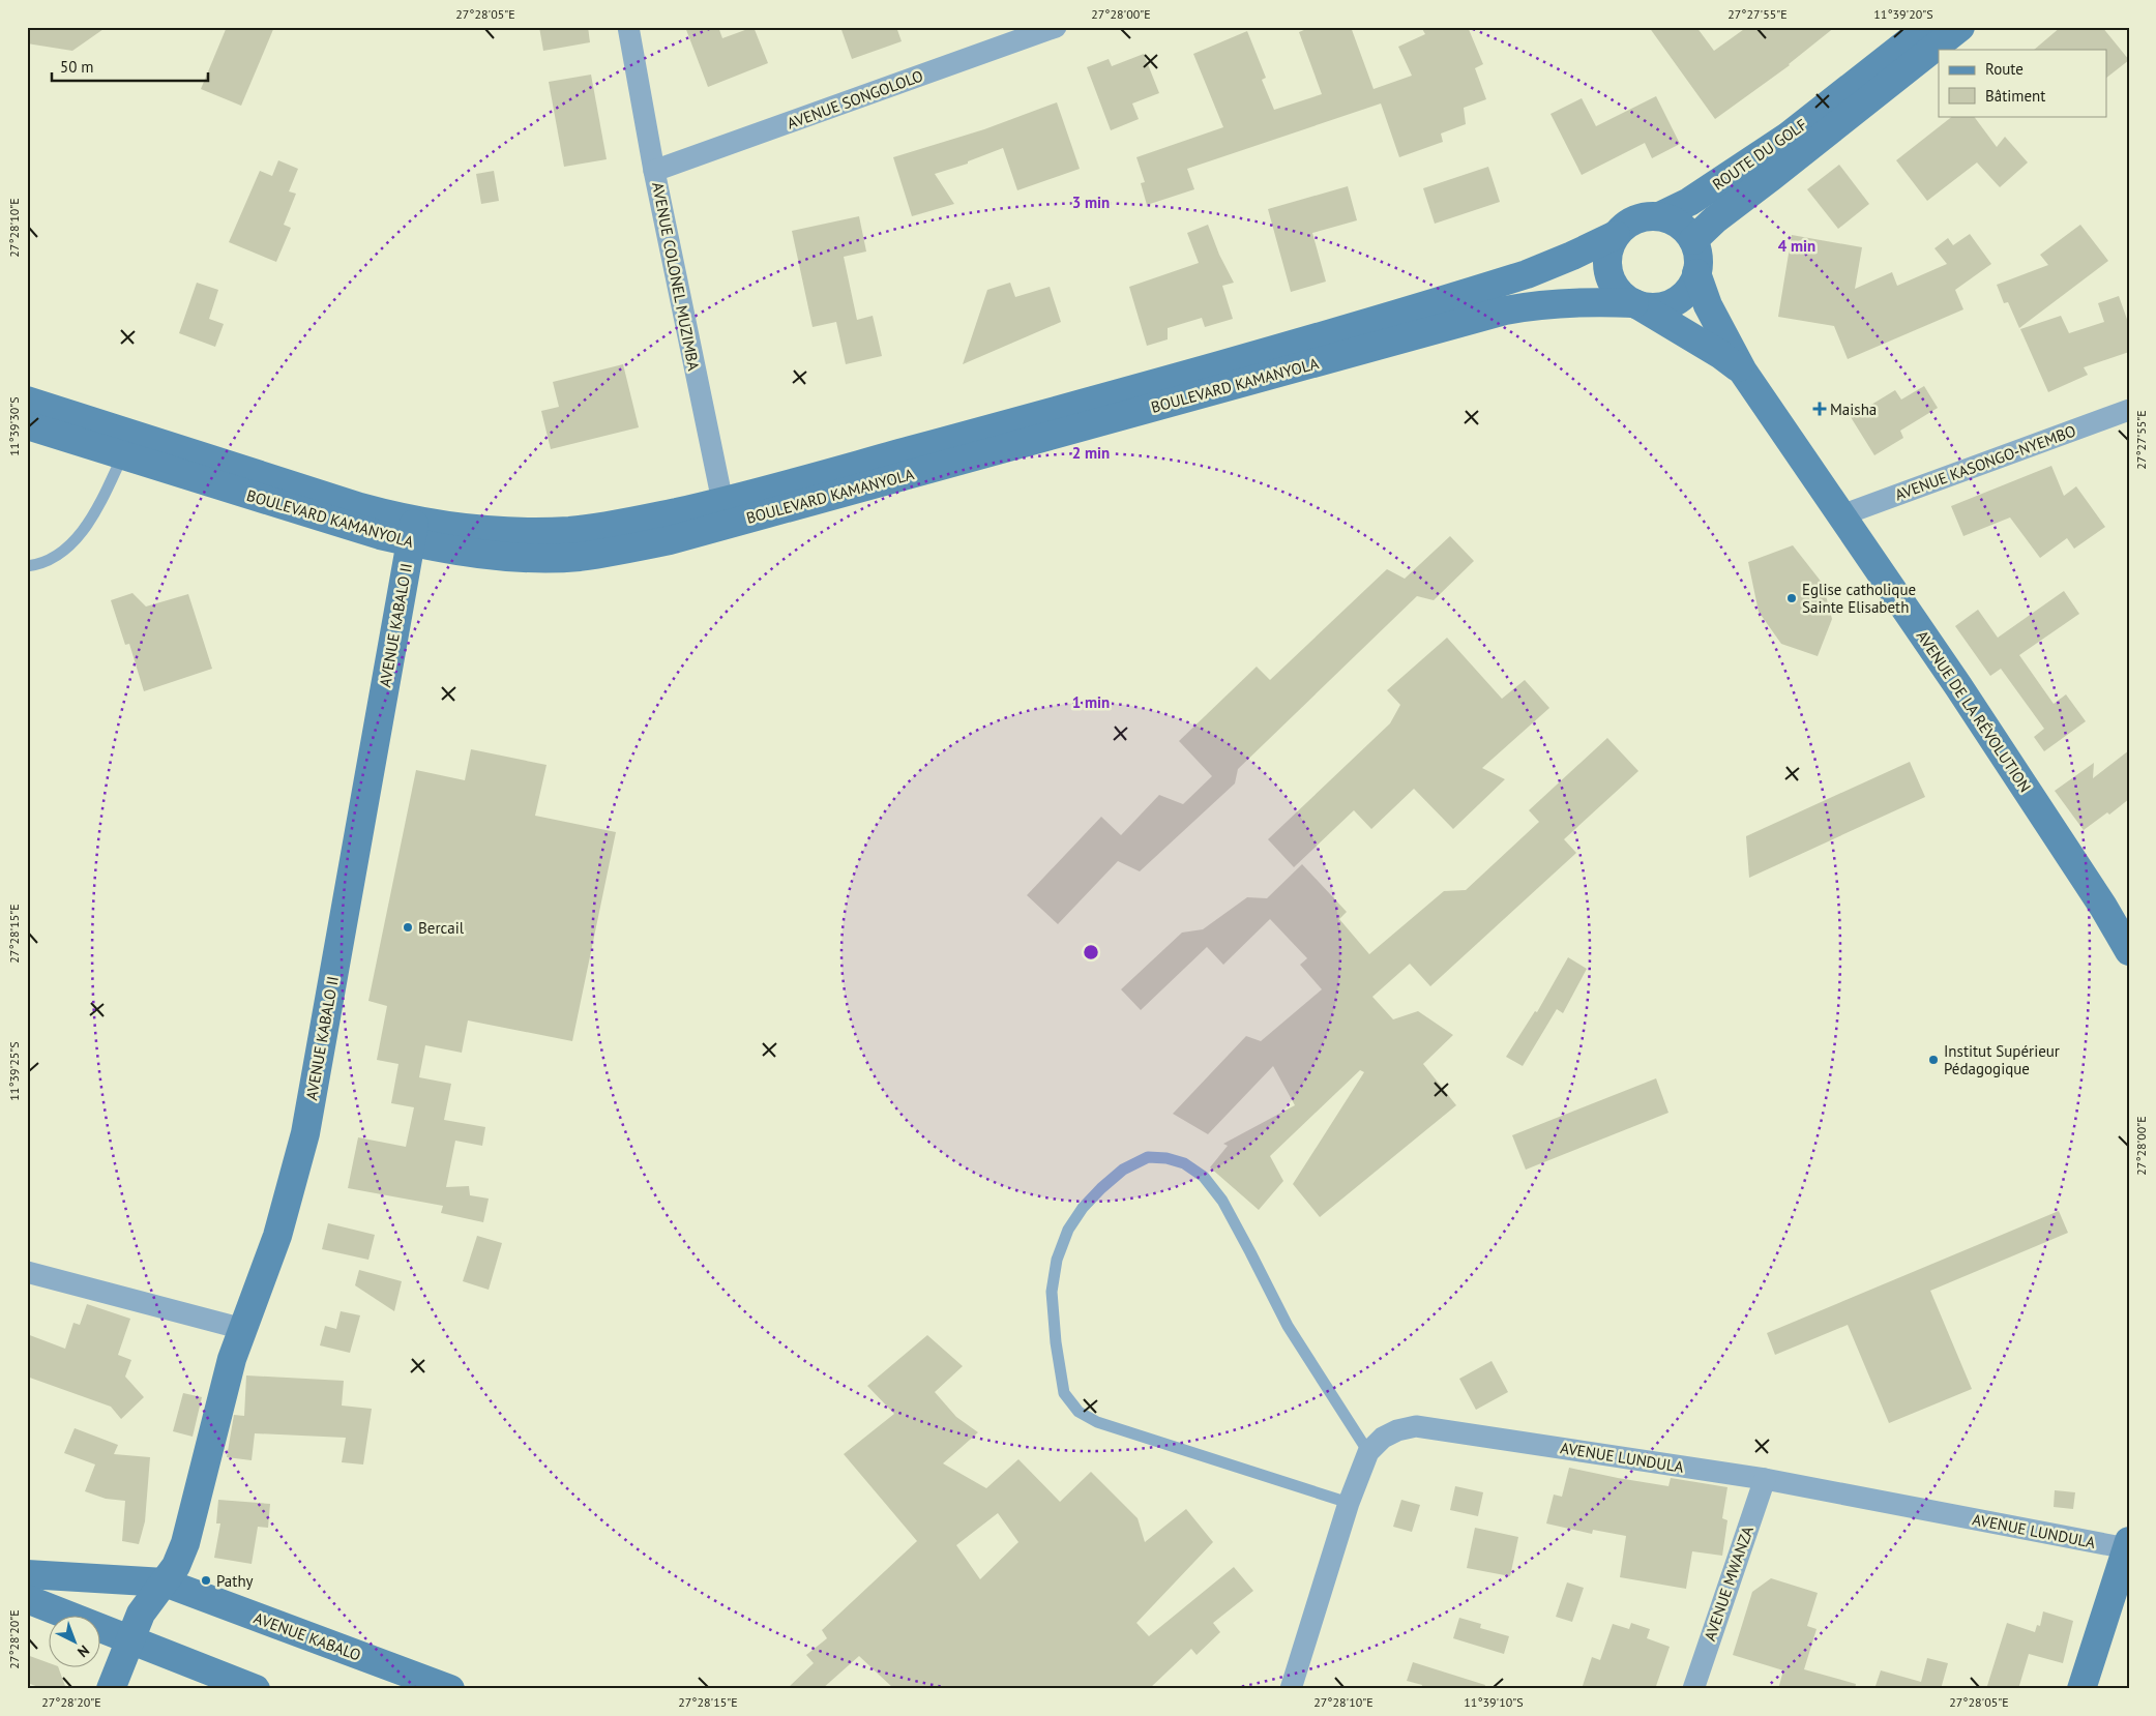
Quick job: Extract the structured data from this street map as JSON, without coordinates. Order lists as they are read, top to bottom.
{
  "streets": {
    "main road": [
      "ROUTE DU GOLF",
      "BOULEVARD KAMANYOLA",
      "AVENUE KABALO II",
      "AVENUE DE LA RÉVOLUTION",
      "AVENUE KABALO"
    ],
    "street": [
      "AVENUE SONGOLOLO",
      "AVENUE COLONEL MUZIMBA",
      "AVENUE KASONGO-NYEMBO",
      "AVENUE LUNDULA",
      "AVENUE MWANZA"
    ]
  },
  "crossings": [
    ["AVENUE SONGOLOLO", "AVENUE COLONEL MUZIMBA"],
    ["ROUTE DU GOLF", "BOULEVARD KAMANYOLA"],
    ["AVENUE COLONEL MUZIMBA", "BOULEVARD KAMANYOLA"],
    ["BOULEVARD KAMANYOLA", "AVENUE KABALO II"],
    ["AVENUE KASONGO-NYEMBO", "AVENUE DE LA RÉVOLUTION"],
    ["AVENUE KABALO II", "AVENUE KABALO"],
    ["AVENUE LUNDULA", "AVENUE MWANZA"]
  ],
  "places": {
    "health": ["Maisha"],
    "other": [
      "Eglise catholique Sainte Elisabeth",
      "Bercail",
      "Institut Supérieur Pédagogique",
      "Pathy"
    ]
  },
  "legend": ["Route", "Bâtiment"],
  "scale_bar": "50 m",
  "north": "bottom right",
  "coordinates": [
    "27°28'05\"E",
    "27°28'00\"E",
    "27°27'55\"E",
    "11°39'20\"S",
    "27°28'10\"E",
    "11°39'30\"S",
    "27°28'15\"E",
    "11°39'25\"S",
    "27°28'20\"E",
    "11°39'10\"S"
  ],
  "rings": [
    "3 min",
    "4 min",
    "2 min",
    "1 min"
  ]
}
